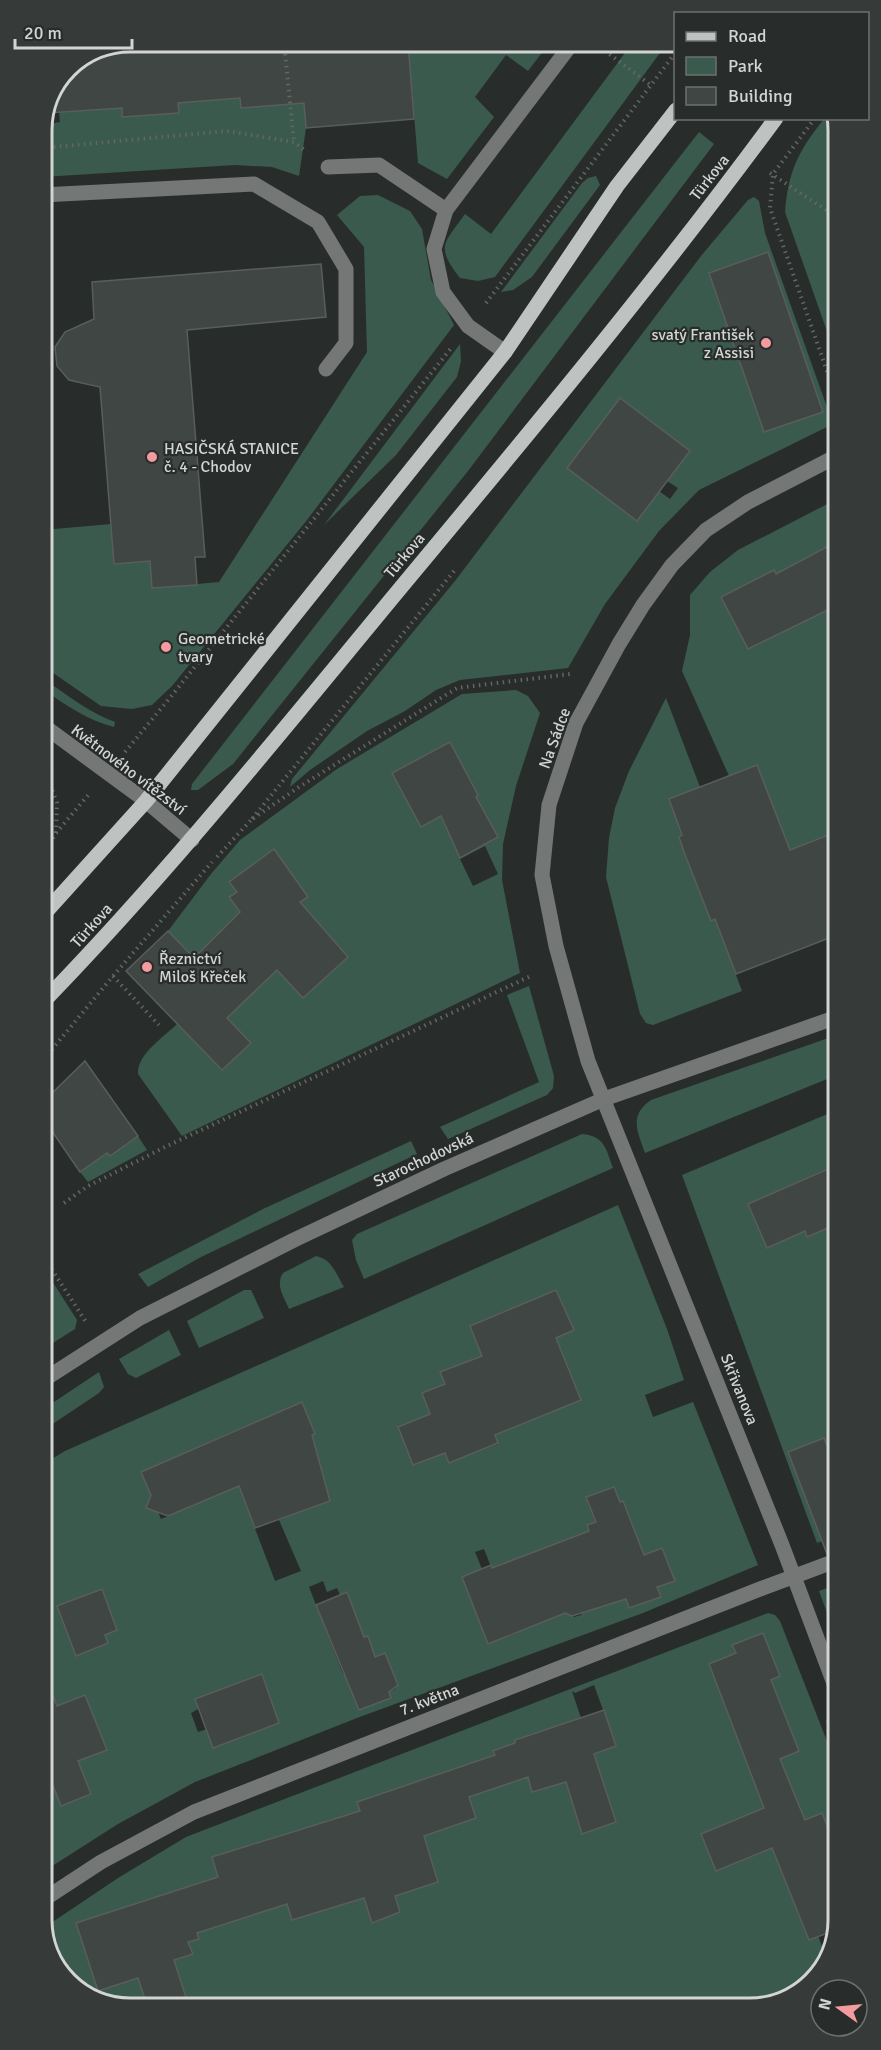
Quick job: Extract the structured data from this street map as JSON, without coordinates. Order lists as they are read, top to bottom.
{
  "streets": {
    "main road": ["Türkova"],
    "street": [
      "Na Sádce",
      "Květnového vítězství",
      "Starochodovská",
      "Skřivanova",
      "7. května"
    ]
  },
  "crossings": [
    ["Türkova", "Květnového vítězství"],
    ["Na Sádce", "Starochodovská"],
    ["Na Sádce", "Skřivanova"],
    ["Starochodovská", "Skřivanova"],
    ["Skřivanova", "7. května"]
  ],
  "places": [
    "svatý František z Assisi",
    "HASIČSKÁ STANICE č. 4 - Chodov",
    "Geometrické tvary",
    "Řeznictví Miloš Křeček"
  ],
  "legend": ["Road", "Park", "Building"],
  "scale_bar": "20 m",
  "north": "left"
}
